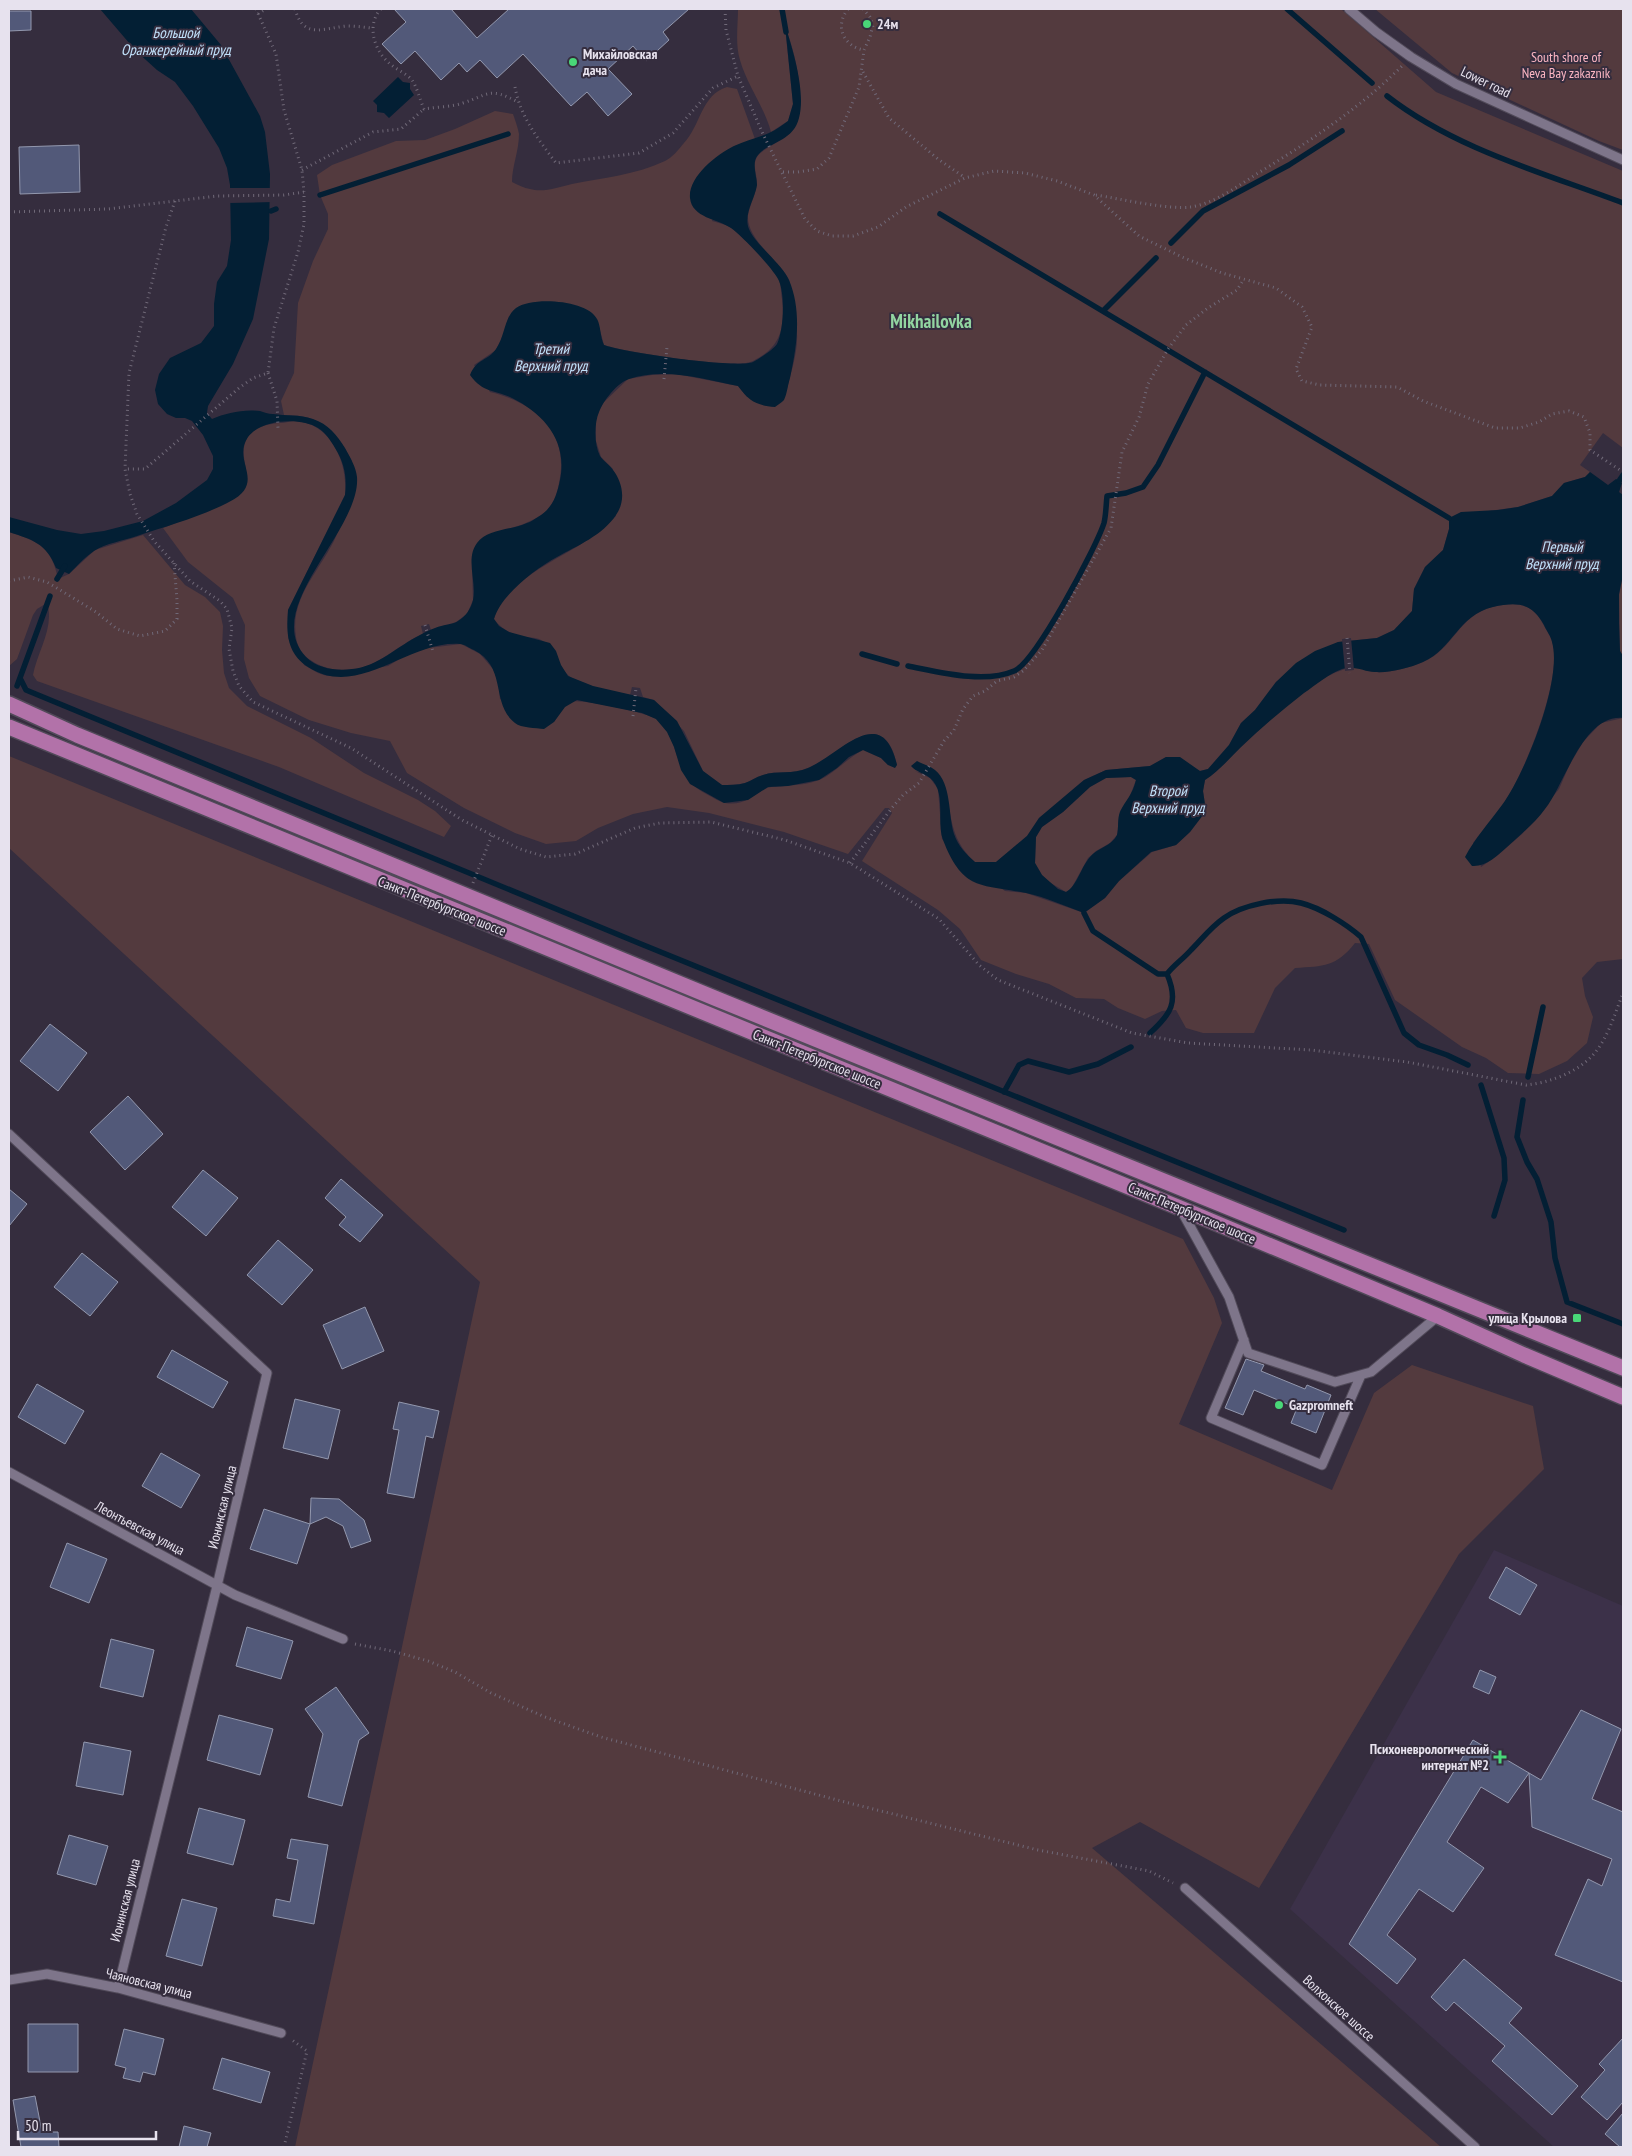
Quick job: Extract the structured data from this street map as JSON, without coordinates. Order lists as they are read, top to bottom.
{
  "streets": {
    "main road": ["Санкт-Петербургское шоссе"],
    "lane": [
      "Lower road",
      "Ионинская улица",
      "Леонтьевская улица",
      "Чаяновская улица",
      "Волхонское шоссе"
    ]
  },
  "crossings": [
    ["Ионинская улица", "Леонтьевская улица"],
    ["Ионинская улица", "Чаяновская улица"]
  ],
  "districts": ["Mikhailovka"],
  "water": [
    "Большой Оранжерейный пруд",
    "Третий Верхний пруд",
    "Первый Верхний пруд",
    "Второй Верхний пруд"
  ],
  "parks": ["South shore of Neva Bay zakaznik"],
  "places": {
    "other": ["24м", "Михайловская дача", "Gazpromneft"],
    "transit": ["улица Крылова"],
    "health": ["Психоневрологический интернат №2"]
  },
  "scale_bar": "50 m"
}
